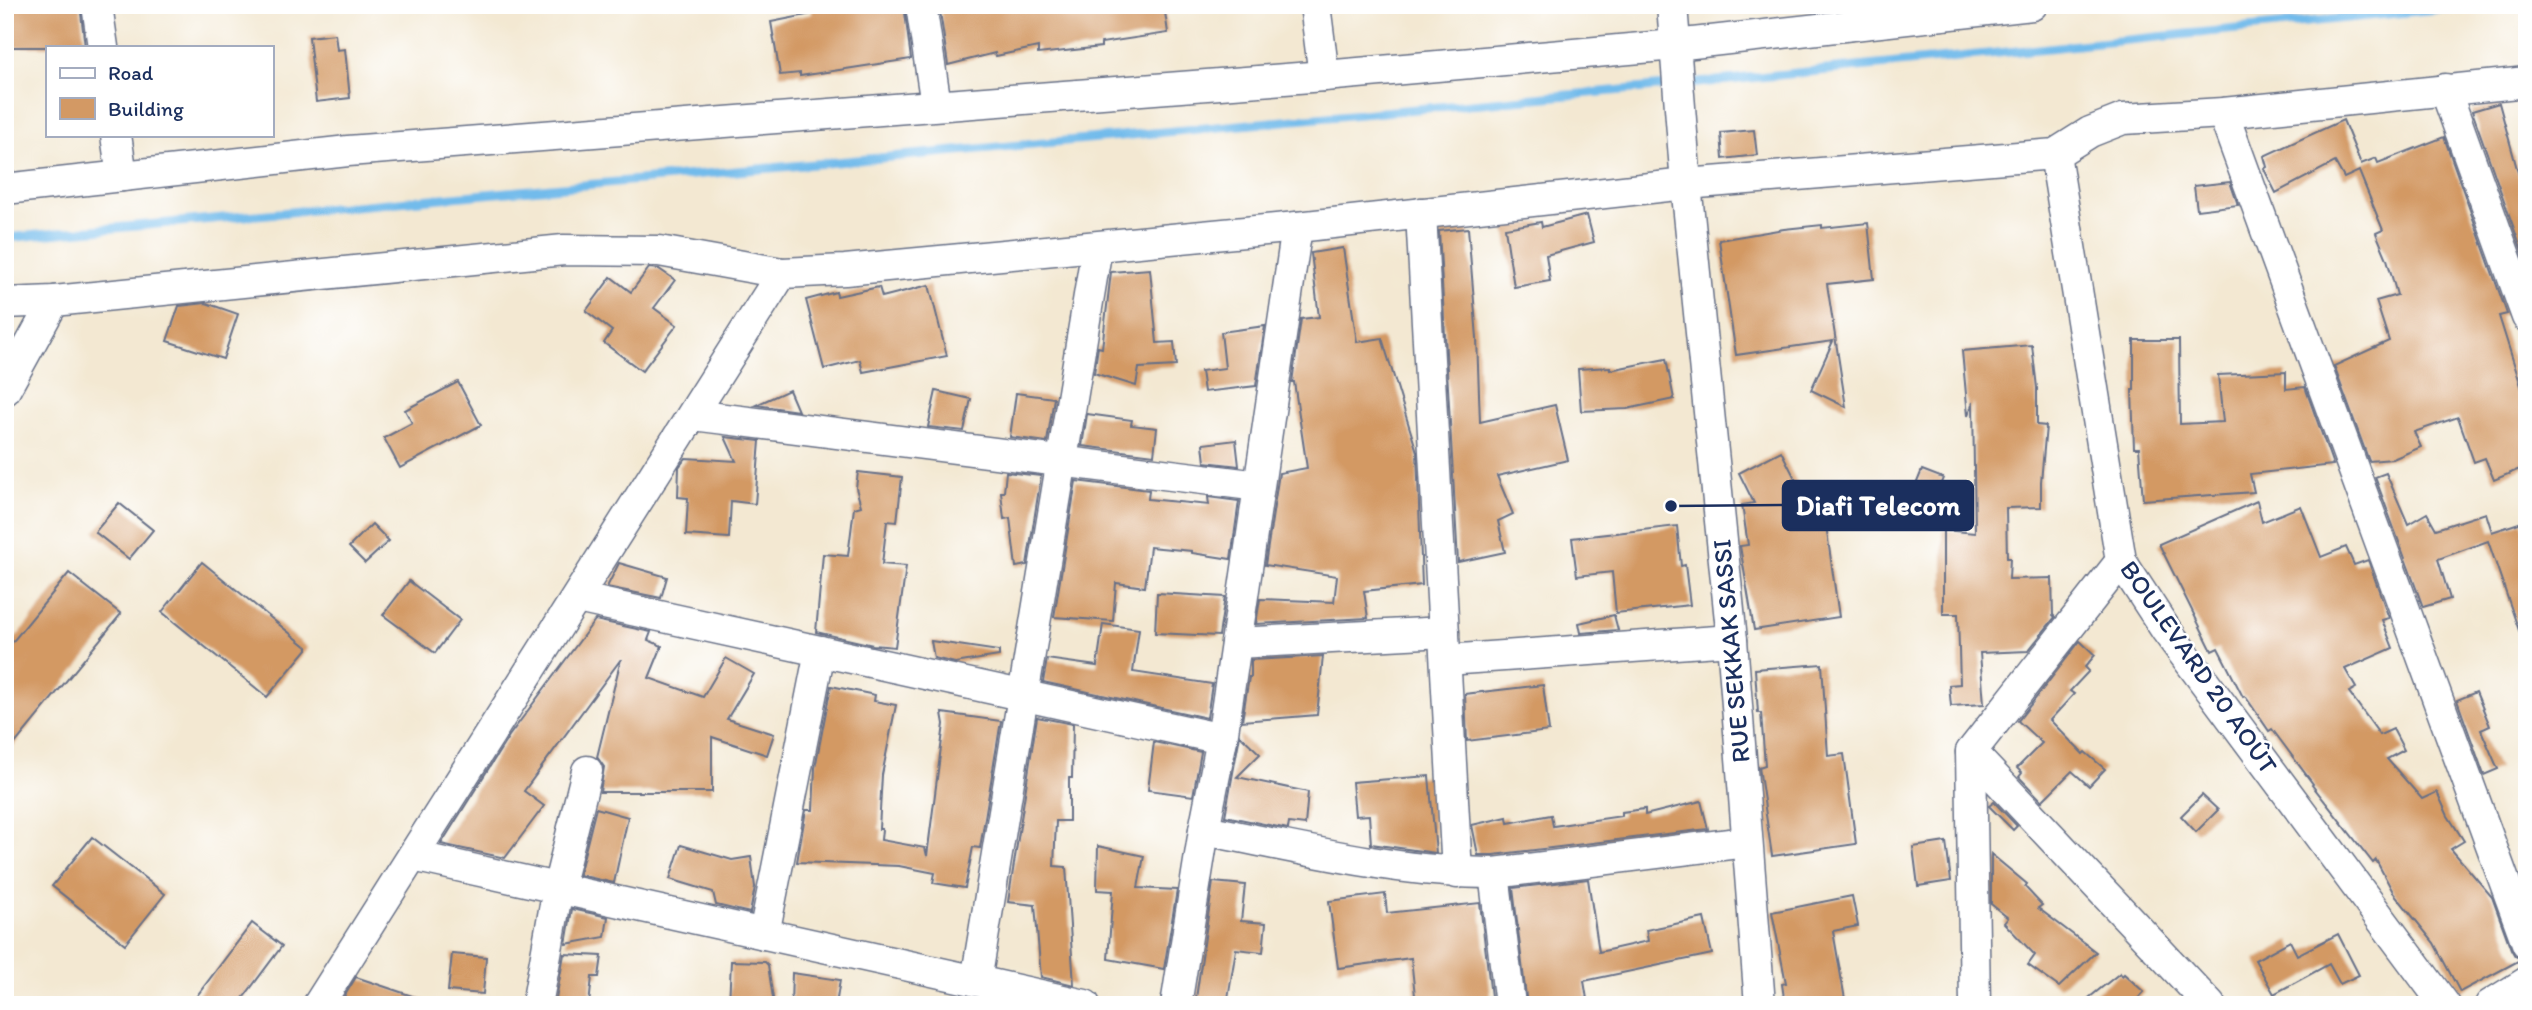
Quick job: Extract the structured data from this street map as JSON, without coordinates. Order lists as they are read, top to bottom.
{
  "streets": {
    "street": ["RUE SEKKAK SASSI", "BOULEVARD 20 AOÛT"]
  },
  "places": ["Diafi Telecom"],
  "legend": ["Road", "Building"]
}
